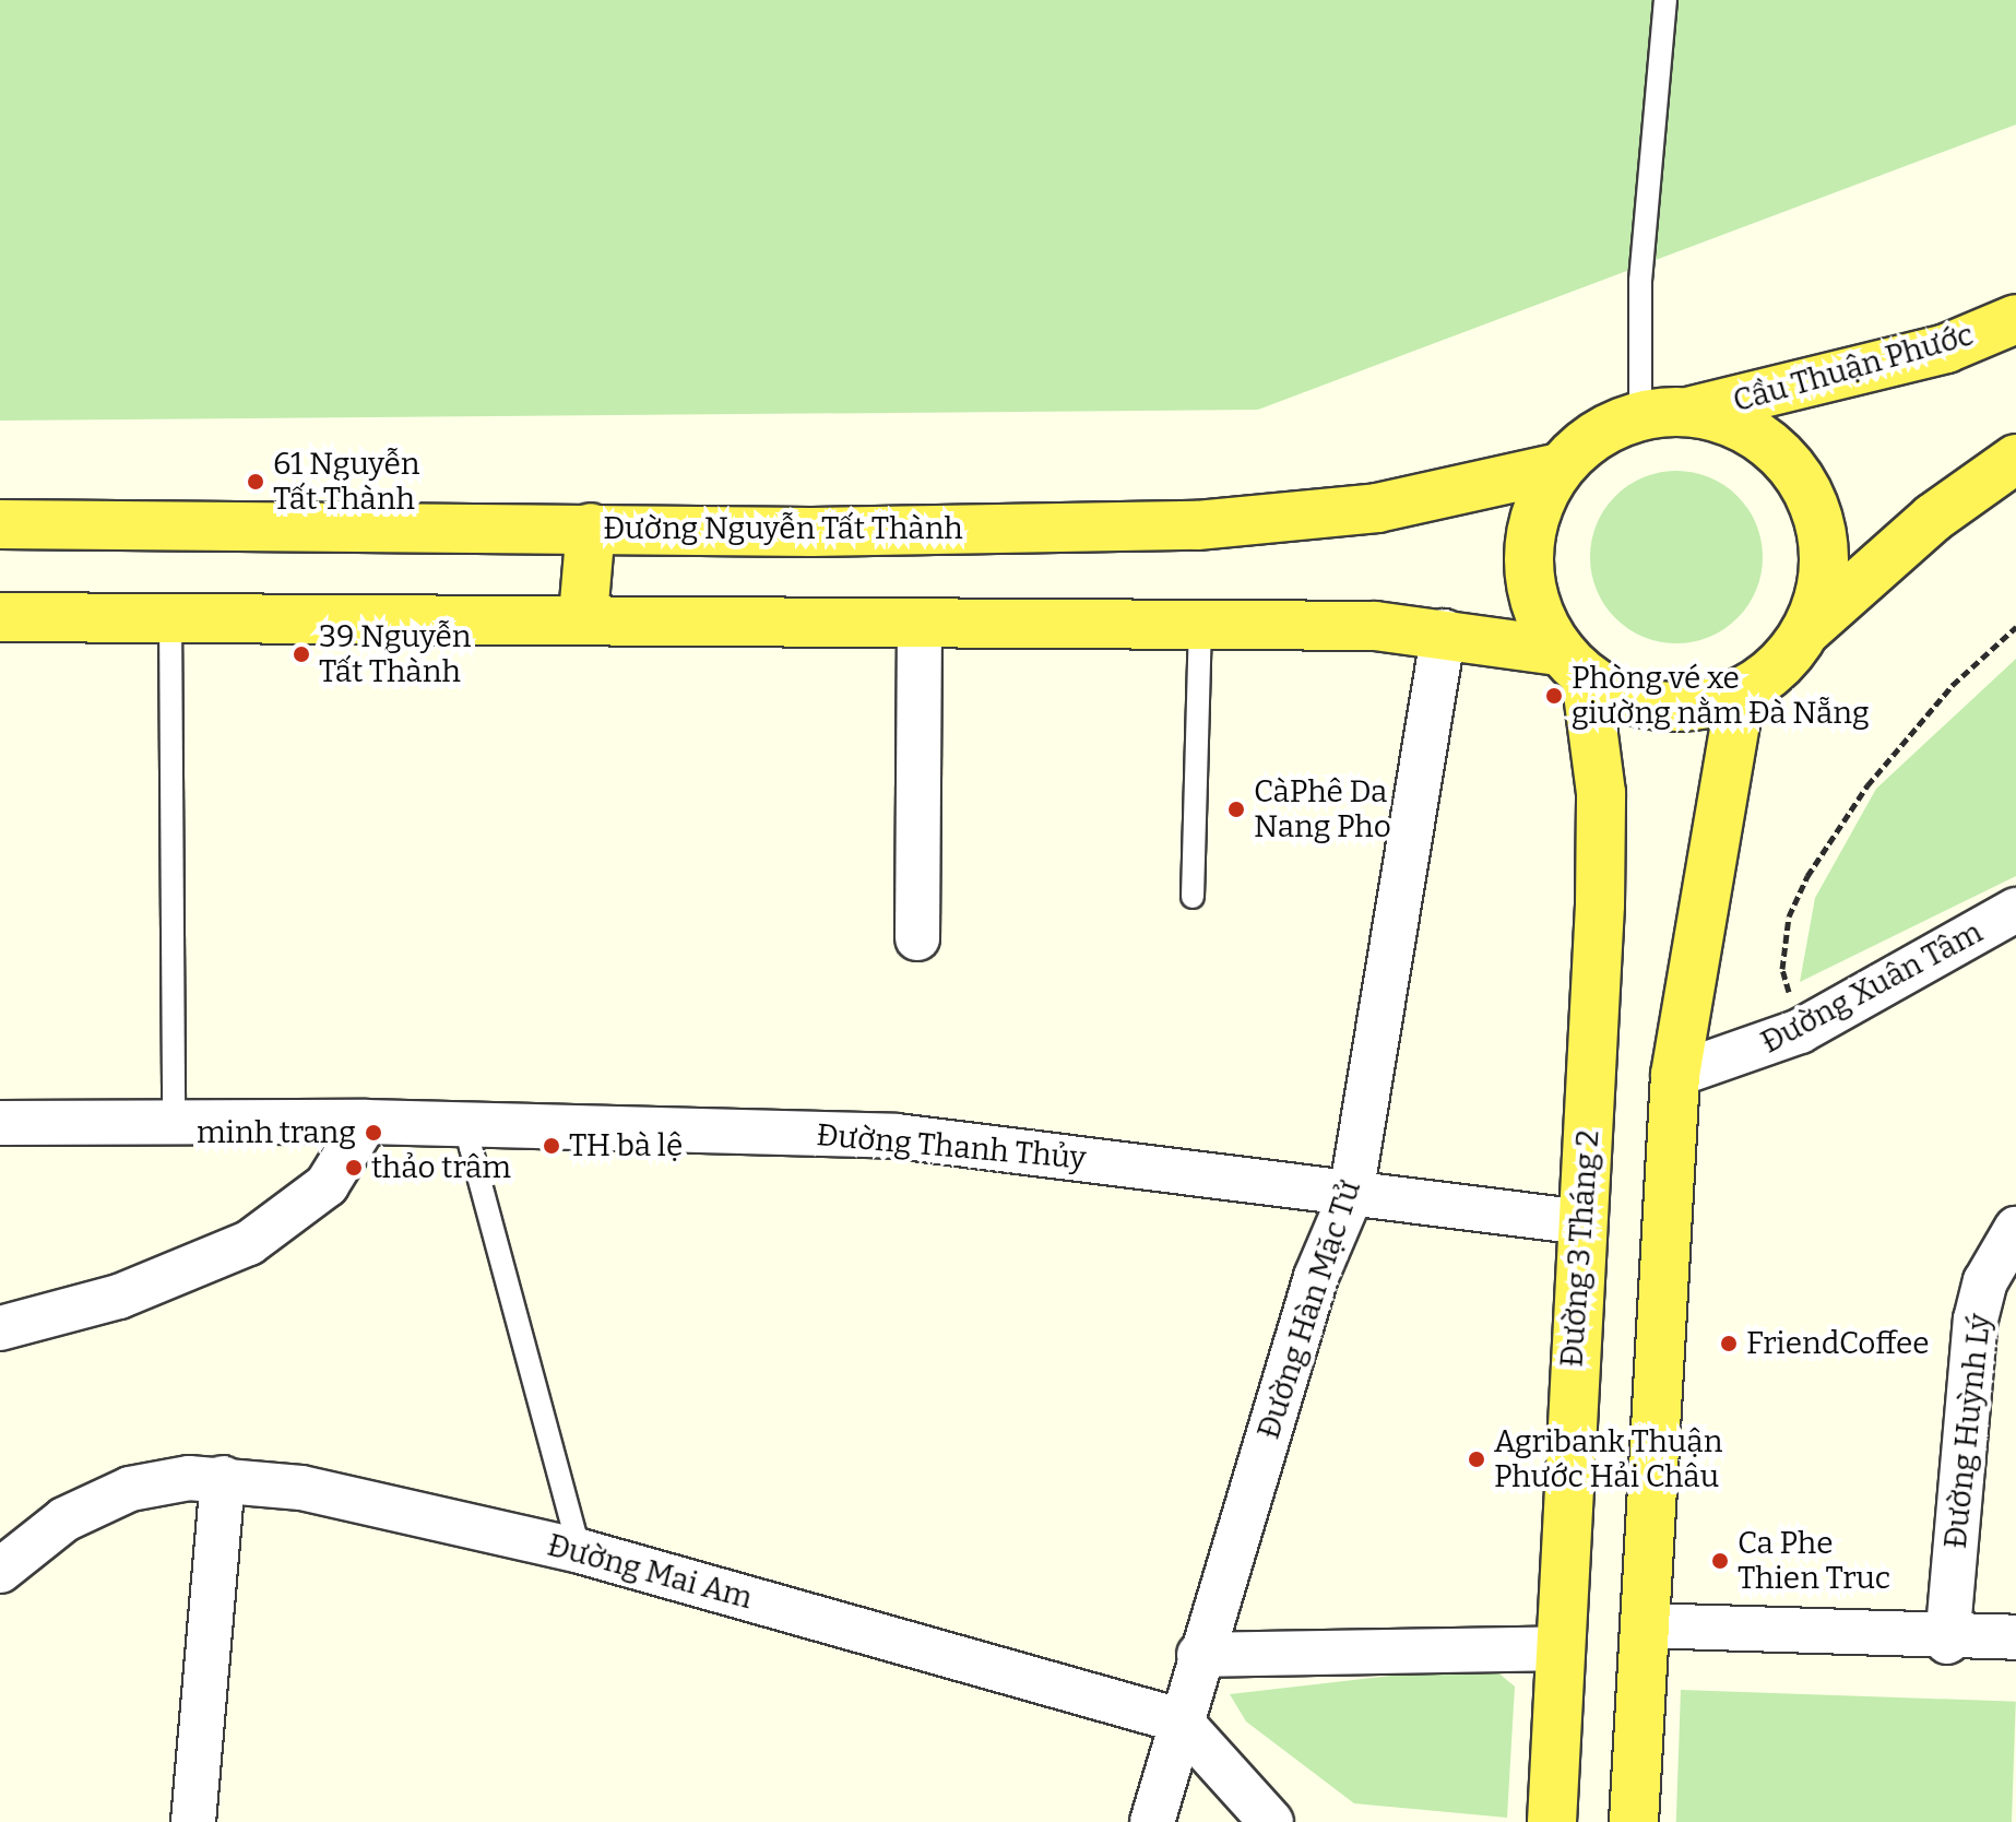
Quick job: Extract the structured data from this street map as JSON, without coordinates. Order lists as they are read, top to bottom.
{
  "streets": {
    "main road": ["Cầu Thuận Phước", "Đường Nguyễn Tất Thành", "Đường 3 Tháng 2"],
    "street": [
      "Đường Xuân Tâm",
      "Đường Thanh Thủy",
      "Đường Hàn Mặc Tử",
      "Đường Huỳnh Lý",
      "Đường Mai Am"
    ]
  },
  "crossings": [
    ["Cầu Thuận Phước", "Đường Nguyễn Tất Thành"],
    ["Cầu Thuận Phước", "Đường 3 Tháng 2"],
    ["Đường Nguyễn Tất Thành", "Đường 3 Tháng 2"],
    ["Đường Thanh Thủy", "Đường 3 Tháng 2"],
    ["Đường Thanh Thủy", "Đường Hàn Mặc Tử"],
    ["Đường Hàn Mặc Tử", "Đường Mai Am"]
  ],
  "places": [
    "61 Nguyễn Tất Thành",
    "39 Nguyễn Tất Thành",
    "Phòng vé xe giường nằm Đà Nẵng",
    "CàPhê Da Nang Pho",
    "minh trang",
    "TH bà lệ",
    "thảo trâm",
    "FriendCoffee",
    "Agribank Thuận Phước Hải Châu",
    "Ca Phe Thien Truc"
  ]
}
